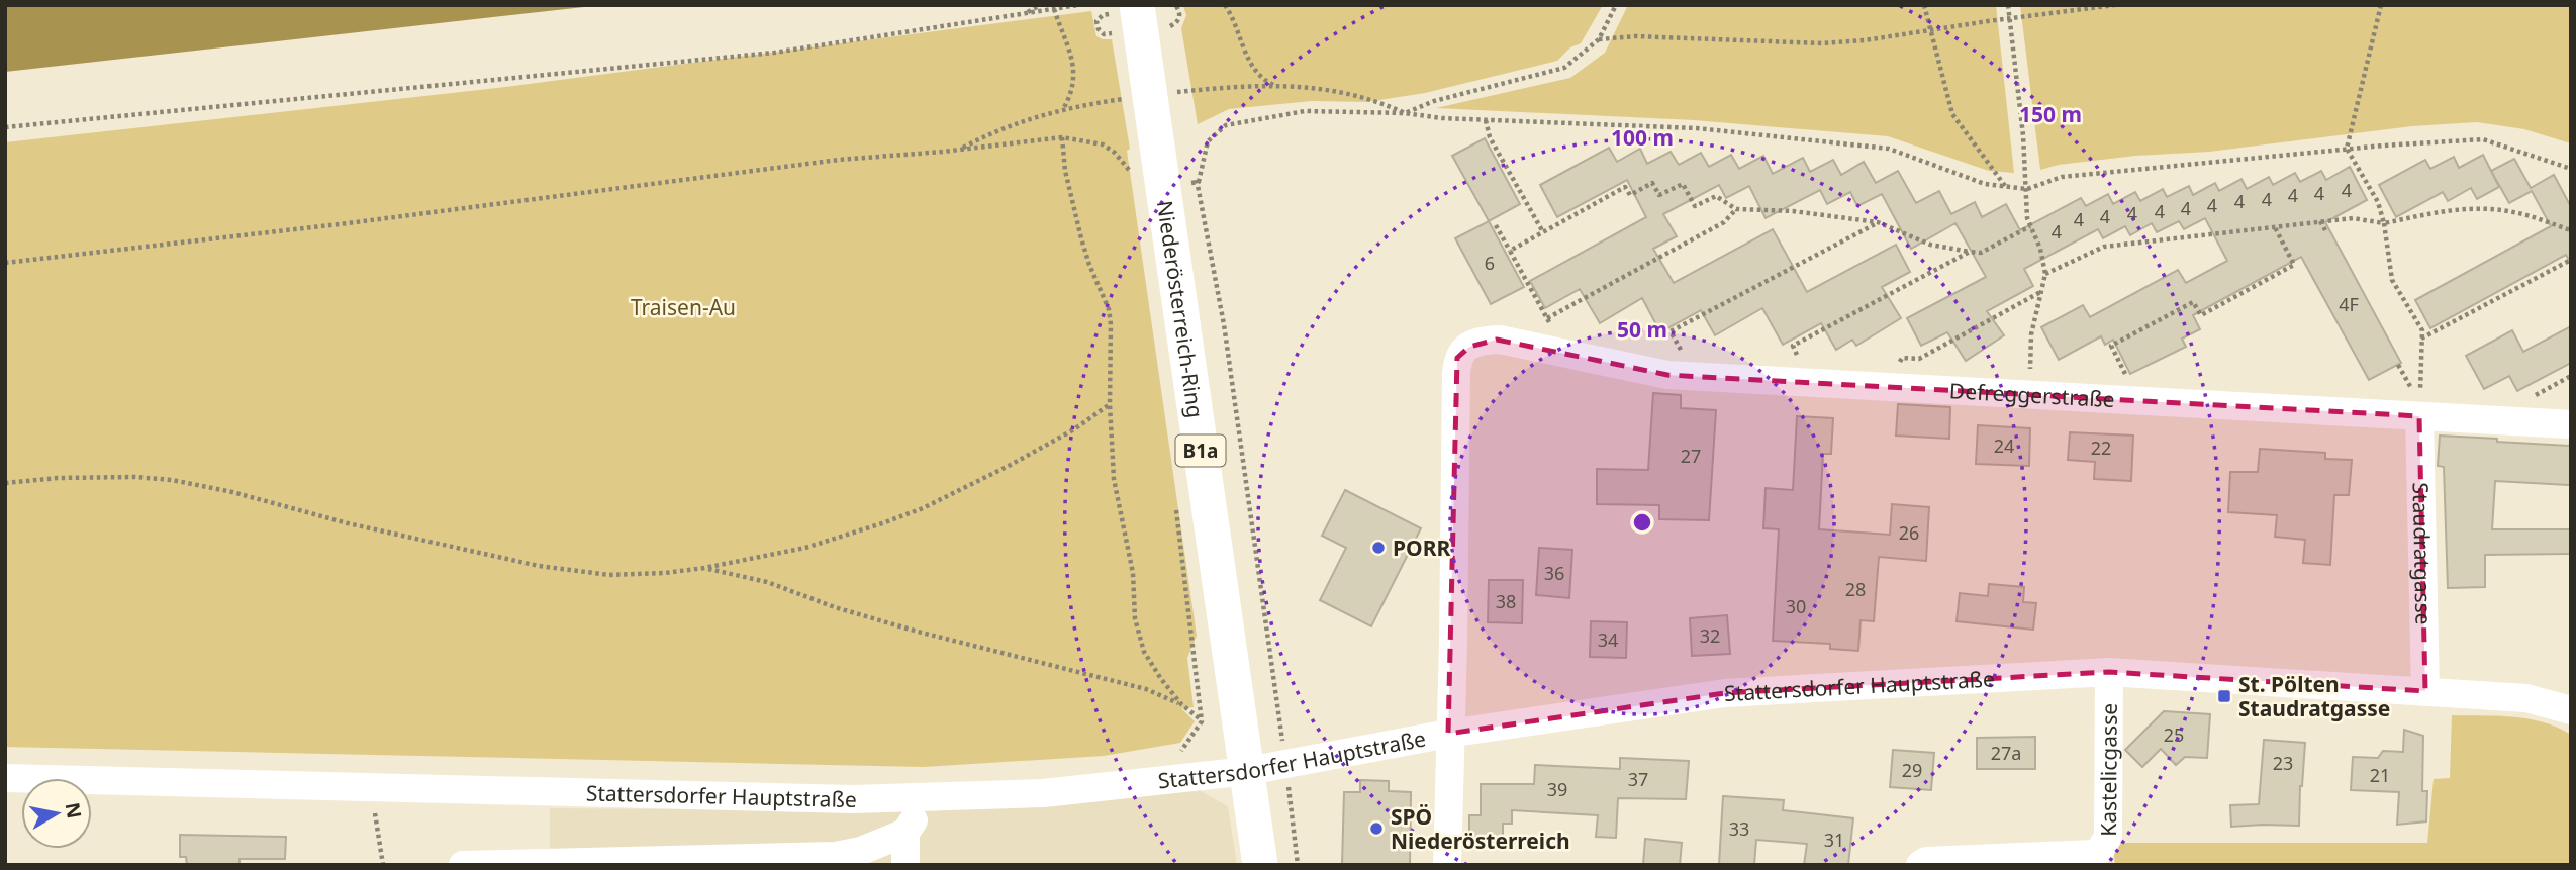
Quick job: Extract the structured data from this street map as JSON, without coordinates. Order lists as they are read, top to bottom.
{
  "streets": {
    "main road": ["Niederösterreich-Ring", "B1a"],
    "street": [
      "Defreggerstraße",
      "Staudratgasse",
      "Stattersdorfer Hauptstraße",
      "Kastelicgasse"
    ]
  },
  "crossings": [
    ["Niederösterreich-Ring", "Stattersdorfer Hauptstraße"],
    ["Defreggerstraße", "Staudratgasse"],
    ["Defreggerstraße", "Stattersdorfer Hauptstraße"],
    ["Staudratgasse", "Stattersdorfer Hauptstraße"],
    ["Stattersdorfer Hauptstraße", "Kastelicgasse"]
  ],
  "parks": ["Traisen-Au"],
  "places": {
    "other": ["PORR", "SPÖ Niederösterreich"],
    "transit": ["St. Pölten Staudratgasse"]
  },
  "house_numbers": [
    "4",
    "4",
    "4",
    "4",
    "4",
    "4",
    "4",
    "4",
    "4",
    "4",
    "4",
    "4",
    "6",
    "4F",
    "24",
    "22",
    "27",
    "26",
    "36",
    "28",
    "38",
    "30",
    "32",
    "34",
    "25",
    "27a",
    "23",
    "29",
    "21",
    "37",
    "39",
    "33",
    "31"
  ],
  "north": "right",
  "rings": ["150 m", "100 m", "50 m"]
}
